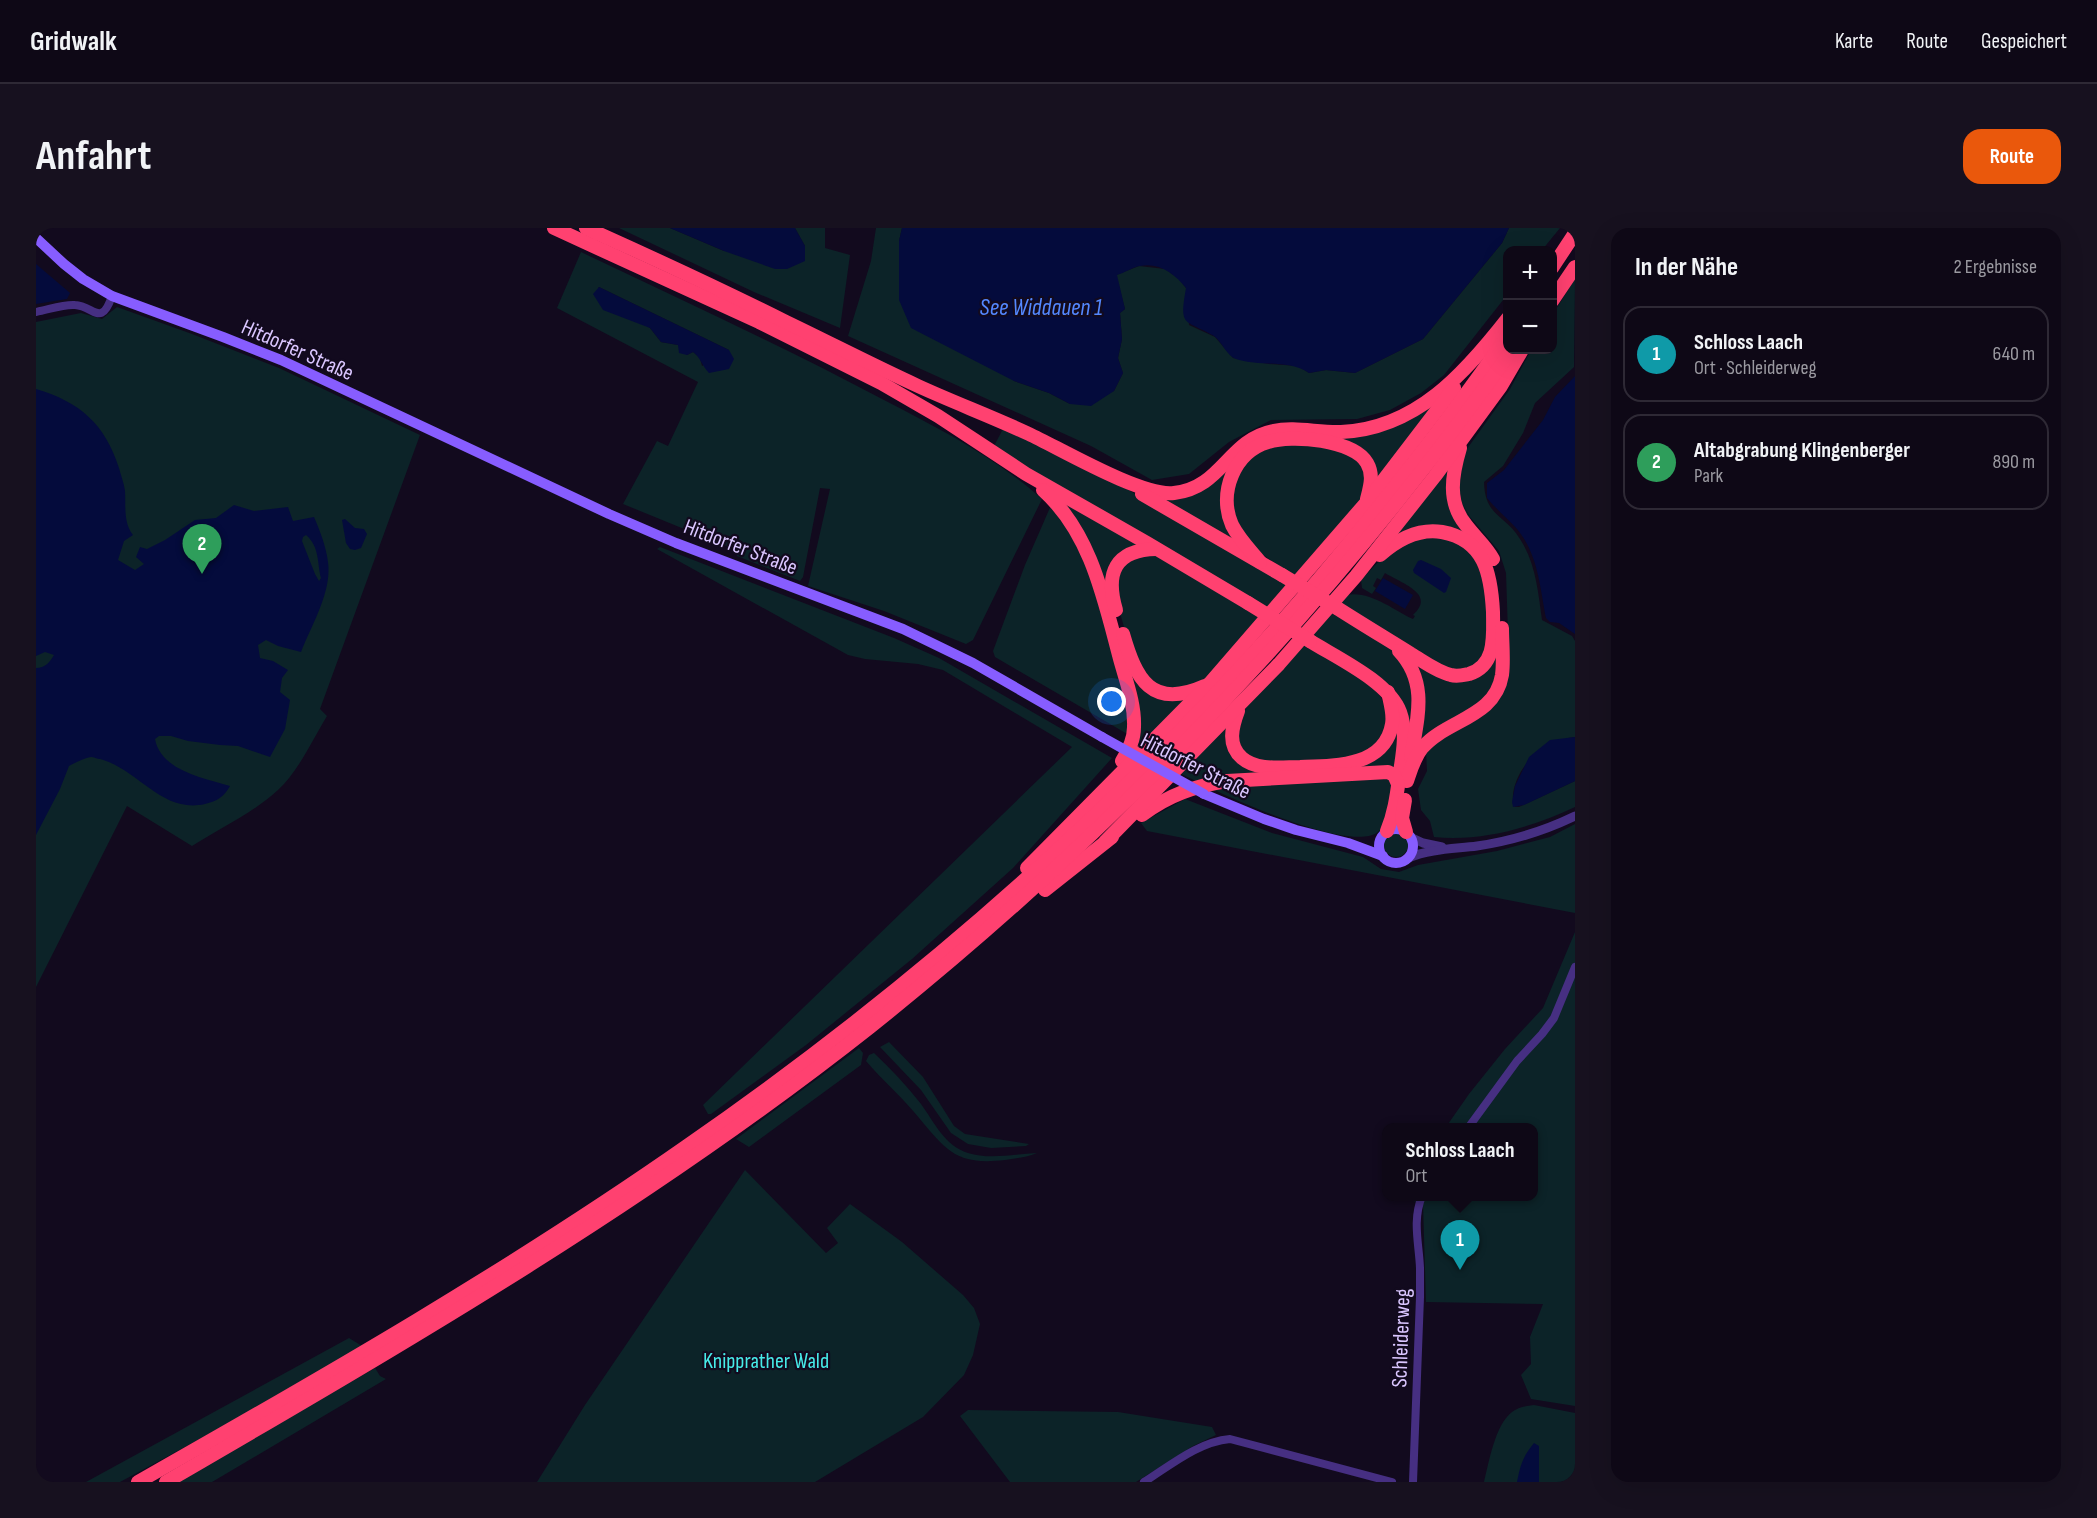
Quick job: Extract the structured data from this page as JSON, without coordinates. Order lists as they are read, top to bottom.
{
  "streets": {
    "main road": ["Hitdorfer Straße"],
    "street": ["Schleiderweg"]
  },
  "water": ["See Widdauen 1"],
  "parks": ["Knipprather Wald"],
  "page": {
    "header": "Gridwalk",
    "nav": ["Karte", "Route", "Gespeichert"],
    "buttons": "Route",
    "title": "Anfahrt",
    "heading": ["In der Nähe", "2 Ergebnisse"],
    "map_buttons": ["+", "−"],
    "list": [
      {
        "mark": "1",
        "name": "Schloss Laach",
        "note": "Ort · Schleiderweg",
        "value": "640 m"
      },
      {
        "mark": "2",
        "name": "Altabgrabung Klingenberger",
        "note": "Park",
        "value": "890 m"
      }
    ],
    "pins": ["2", "1"],
    "popup": ["Schloss Laach", "Ort"]
  }
}
